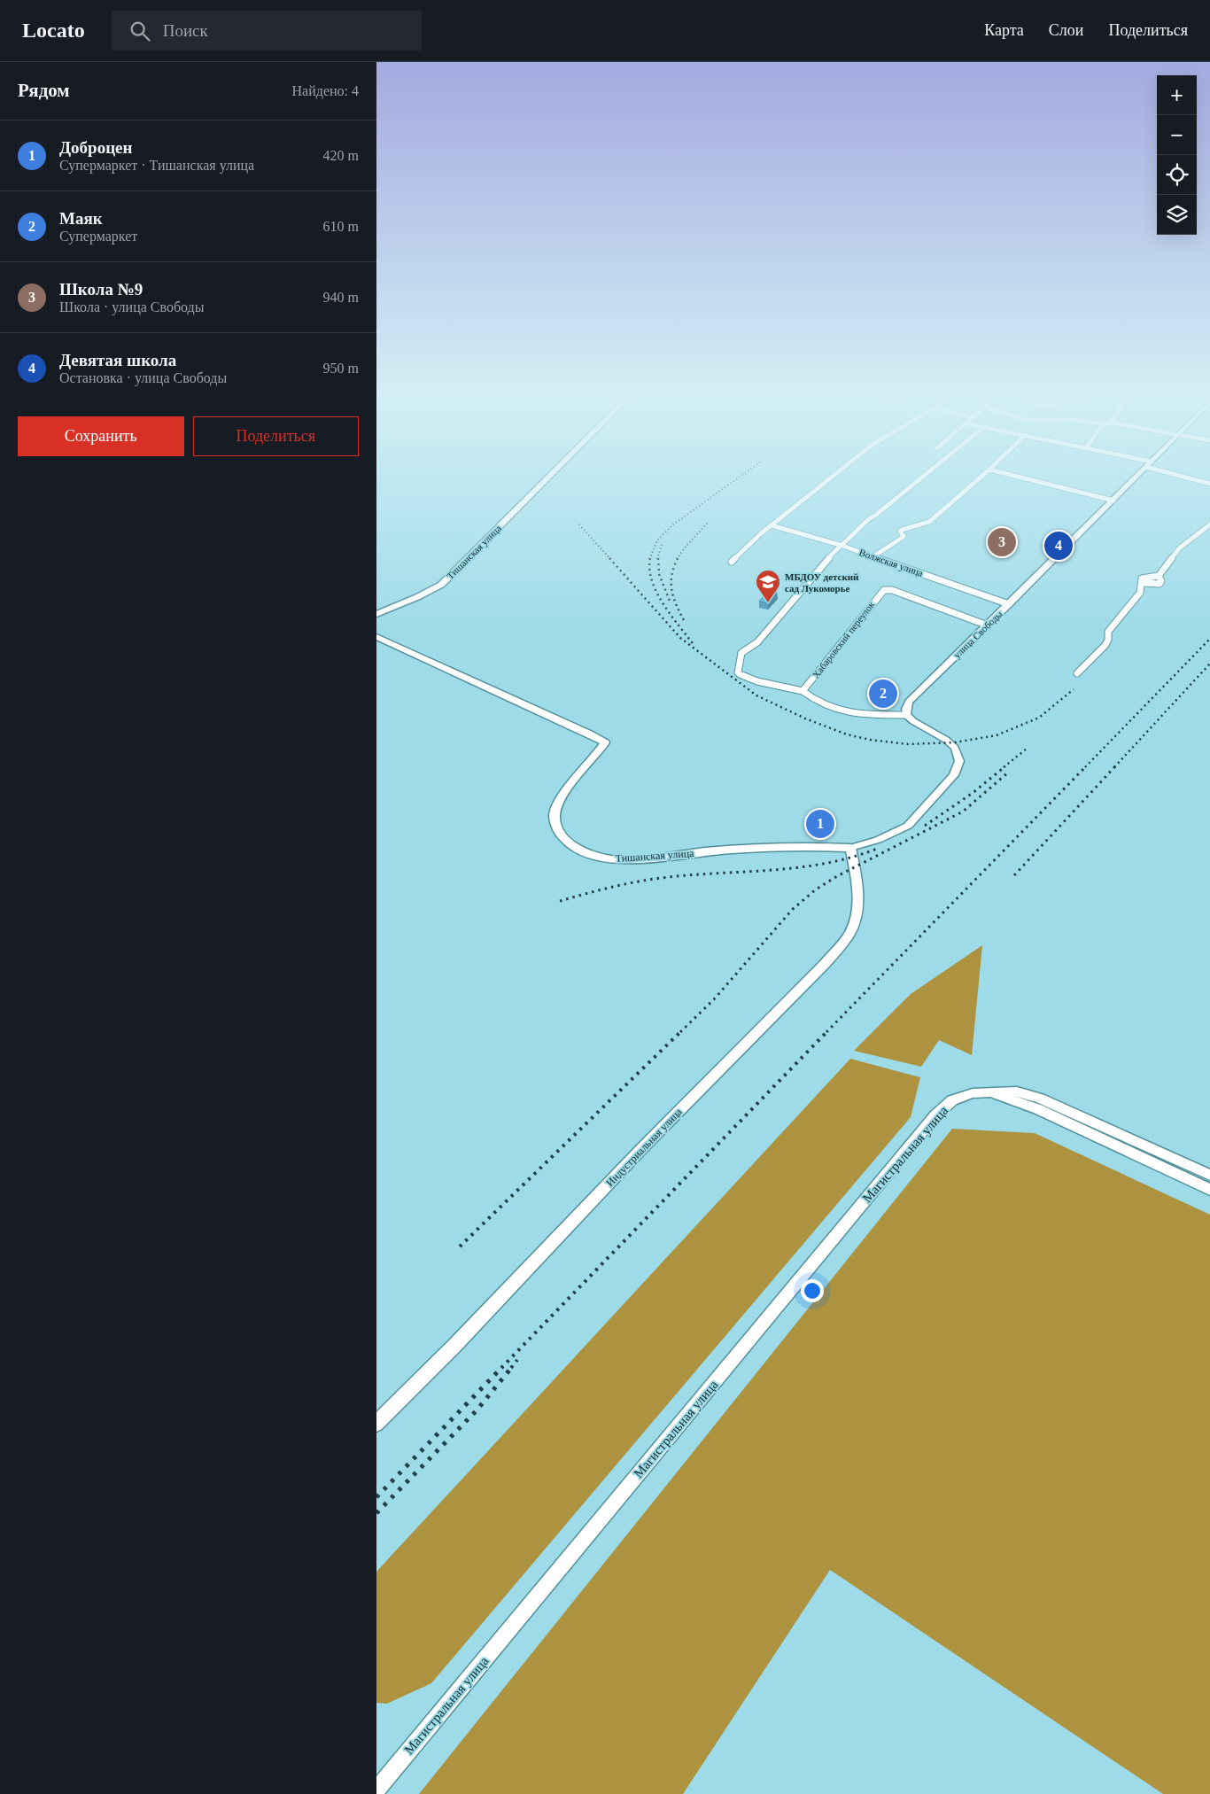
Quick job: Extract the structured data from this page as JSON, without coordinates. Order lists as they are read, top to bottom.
{
  "streets": {
    "main road": ["Тишанская улица", "Индустриальная улица"],
    "street": [
      "Волжская улица",
      "улица Свободы",
      "Хабаровский переулок",
      "Магистральная улица"
    ]
  },
  "crossings": [
    ["Тишанская улица", "Индустриальная улица"],
    ["Волжская улица", "улица Свободы"],
    ["улица Свободы", "Хабаровский переулок"]
  ],
  "places": {
    "school or university": ["МБДОУ детский сад Лукоморье"]
  },
  "page": {
    "header": "Locato",
    "search": "Поиск",
    "nav": ["Карта", "Слои", "Поделиться"],
    "heading": ["Рядом", "Найдено: 4"],
    "map_buttons": ["+", "−"],
    "list": [
      {
        "mark": "1",
        "name": "Доброцен",
        "note": "Супермаркет · Тишанская улица",
        "value": "420 m"
      },
      {
        "mark": "2",
        "name": "Mаяк",
        "note": "Супермаркет",
        "value": "610 m"
      },
      {
        "mark": "3",
        "name": "Школа №9",
        "note": "Школа · улица Свободы",
        "value": "940 m"
      },
      {
        "mark": "4",
        "name": "Девятая школа",
        "note": "Остановка · улица Свободы",
        "value": "950 m"
      }
    ],
    "buttons": ["Сохранить", "Поделиться"],
    "pins": [
      "3",
      "4",
      "2",
      "1"
    ]
  }
}
